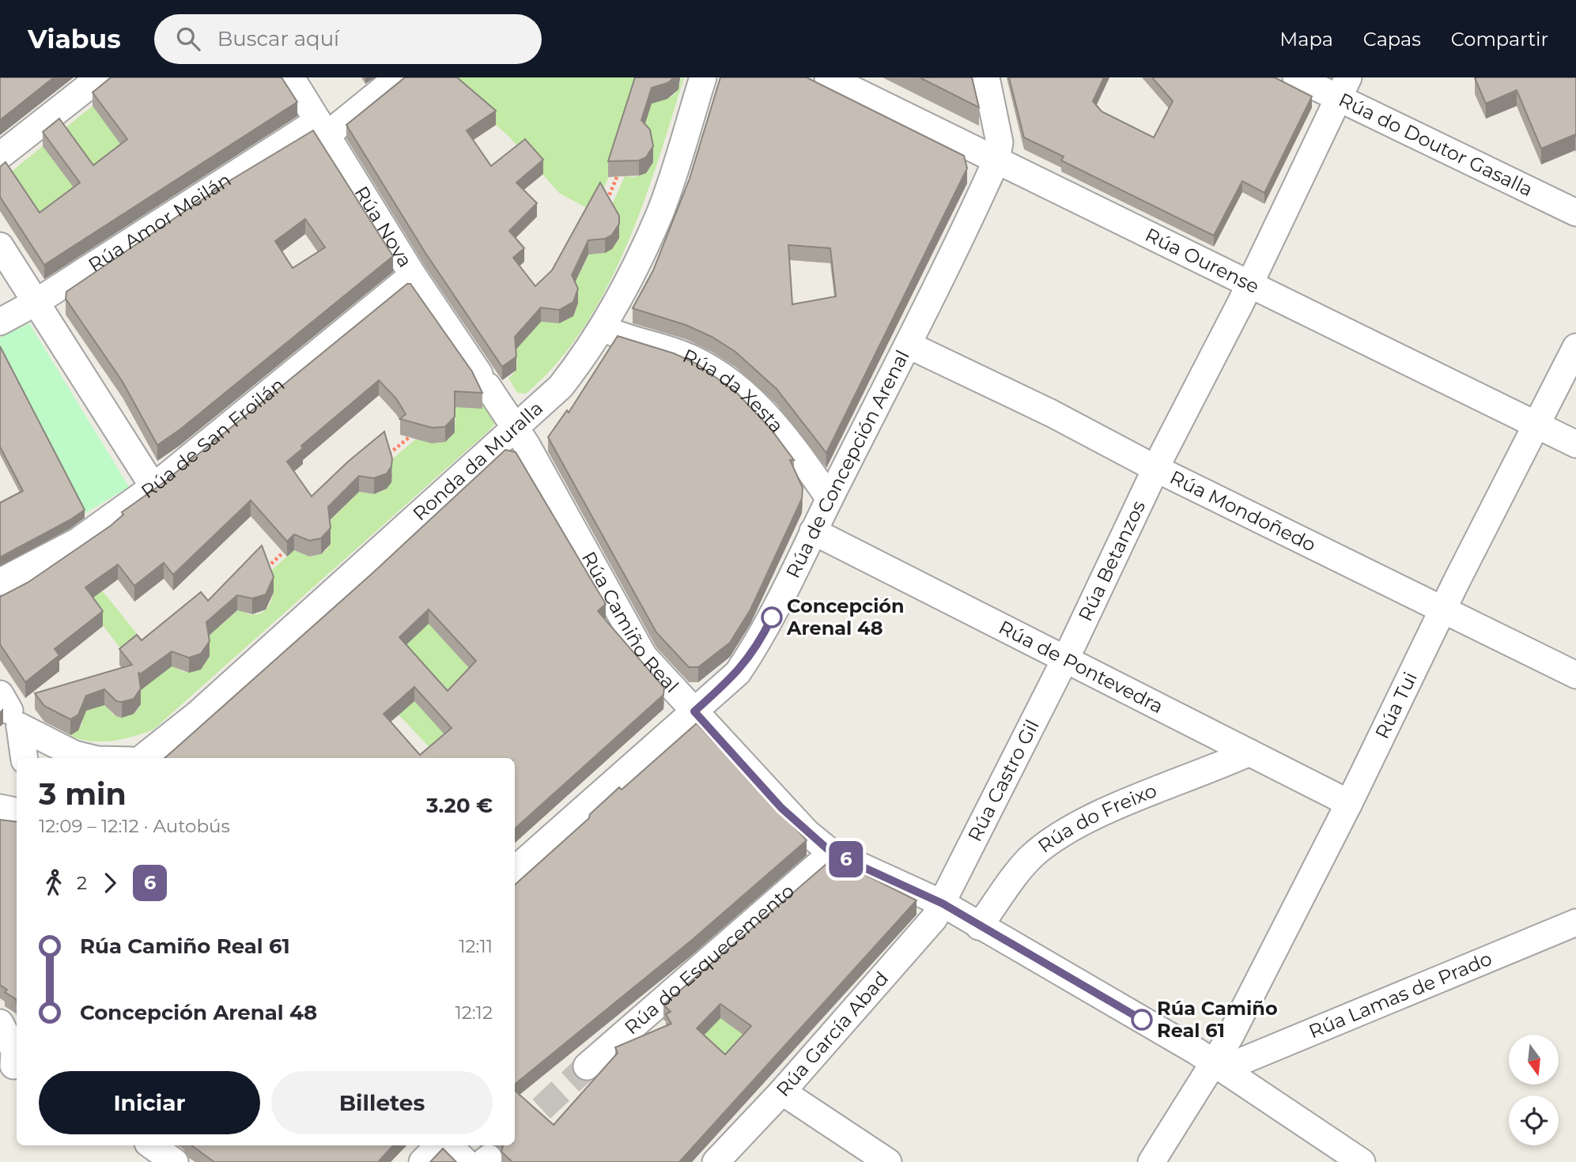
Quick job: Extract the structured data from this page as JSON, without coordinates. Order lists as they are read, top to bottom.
{
  "streets": {
    "street": [
      "Rúa do Doutor Gasalla",
      "Rúa Amor Meilán",
      "Rúa Nova",
      "Rúa Ourense",
      "Rúa da Xesta",
      "Rúa de San Froilán",
      "Ronda da Muralla",
      "Rúa de Concepción Arenal",
      "Rúa Mondoñedo",
      "Rúa Betanzos",
      "Rúa Camiño Real",
      "Rúa de Pontevedra",
      "Rúa Tui",
      "Rúa Castro Gil",
      "Rúa do Freixo",
      "Rúa do Esquecemento",
      "Rúa Lamas de Prado",
      "Rúa García Abad"
    ]
  },
  "crossings": [
    ["Rúa do Doutor Gasalla", "Rúa Betanzos"],
    ["Rúa Amor Meilán", "Rúa Nova"],
    ["Rúa Nova", "Rúa de San Froilán"],
    ["Rúa Nova", "Ronda da Muralla"],
    ["Rúa Nova", "Rúa Camiño Real"],
    ["Rúa Ourense", "Rúa de Concepción Arenal"],
    ["Rúa Ourense", "Rúa Betanzos"],
    ["Rúa Ourense", "Rúa Tui"],
    ["Rúa da Xesta", "Ronda da Muralla"],
    ["Rúa da Xesta", "Rúa de Concepción Arenal"],
    ["Ronda da Muralla", "Rúa Camiño Real"],
    ["Rúa de Concepción Arenal", "Rúa Mondoñedo"],
    ["Rúa de Concepción Arenal", "Rúa Camiño Real"],
    ["Rúa de Concepción Arenal", "Rúa de Pontevedra"],
    ["Rúa Mondoñedo", "Rúa Betanzos"],
    ["Rúa Mondoñedo", "Rúa Tui"],
    ["Rúa Betanzos", "Rúa de Pontevedra"],
    ["Rúa Betanzos", "Rúa Castro Gil"],
    ["Rúa Camiño Real", "Rúa Tui"],
    ["Rúa Camiño Real", "Rúa Castro Gil"],
    ["Rúa Camiño Real", "Rúa do Freixo"],
    ["Rúa Camiño Real", "Rúa do Esquecemento"],
    ["Rúa Camiño Real", "Rúa Lamas de Prado"],
    ["Rúa Camiño Real", "Rúa García Abad"],
    ["Rúa de Pontevedra", "Rúa Tui"],
    ["Rúa de Pontevedra", "Rúa Castro Gil"],
    ["Rúa de Pontevedra", "Rúa do Freixo"],
    ["Rúa Tui", "Rúa Lamas de Prado"],
    ["Rúa Castro Gil", "Rúa García Abad"]
  ],
  "places": ["Concepción Arenal 48", "Rúa Camiño Real 61"],
  "lines": ["bus line 6"],
  "north": "bottom",
  "page": {
    "header": "Viabus",
    "search": "Buscar aquí",
    "nav": ["Mapa", "Capas", "Compartir"],
    "on_map": "6",
    "heading": ["3 min", "12:09 – 12:12 · Autobús", "3.20 €"],
    "legs": ["2", "6"],
    "list": [
      {
        "name": "Rúa Camiño Real 61",
        "value": "12:11"
      },
      {
        "name": "Concepción Arenal 48",
        "value": "12:12"
      }
    ],
    "buttons": ["Iniciar", "Billetes"]
  }
}
